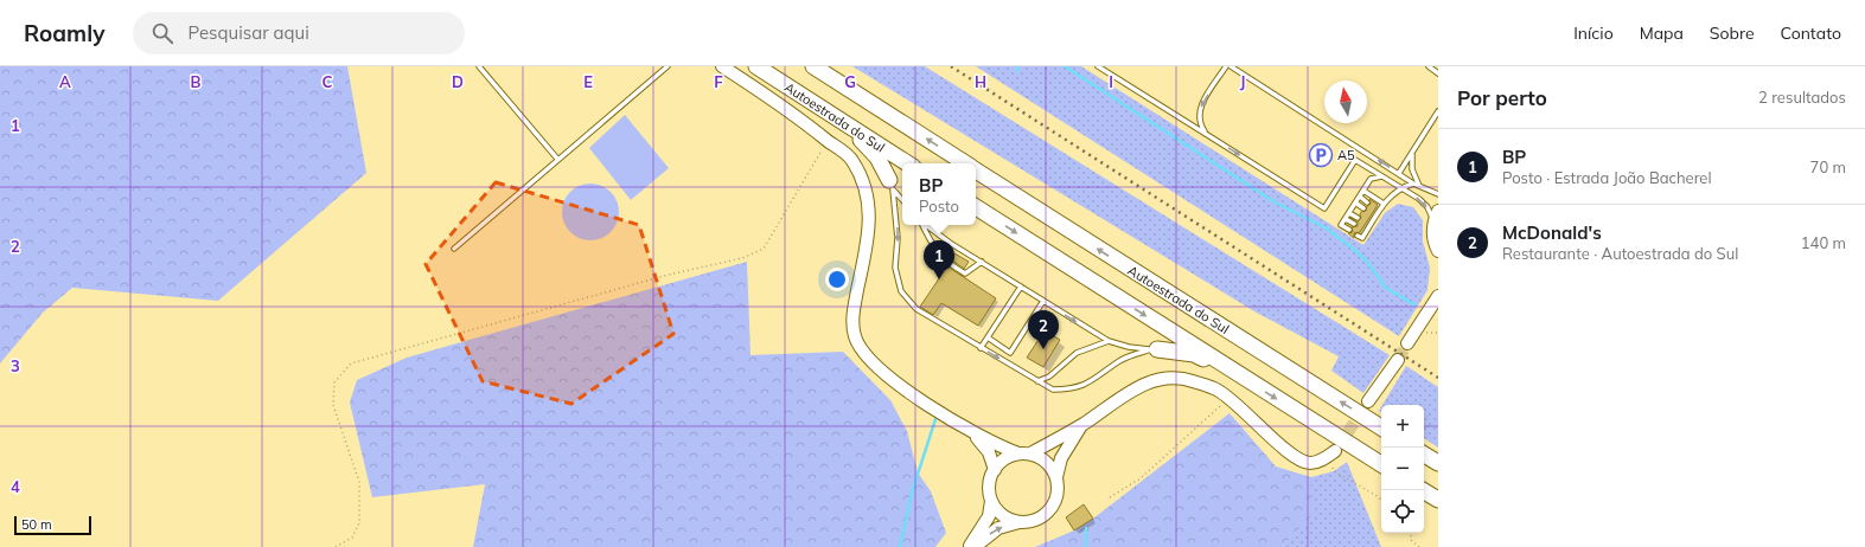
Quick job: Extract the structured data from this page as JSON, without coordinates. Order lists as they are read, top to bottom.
{
  "streets": {
    "highway": ["Autoestrada do Sul"]
  },
  "places": {
    "parking": ["A5"]
  },
  "scale_bar": "50 m",
  "north": "top",
  "page": {
    "header": "Roamly",
    "search": "Pesquisar aqui",
    "nav": [
      "Início",
      "Mapa",
      "Sobre",
      "Contato"
    ],
    "heading": ["Por perto", "2 resultados"],
    "list": [
      {
        "mark": "1",
        "name": "BP",
        "note": "Posto · Estrada João Bacherel",
        "value": "70 m"
      },
      {
        "mark": "2",
        "name": "McDonald's",
        "note": "Restaurante · Autoestrada do Sul",
        "value": "140 m"
      }
    ],
    "popup": ["BP", "Posto"],
    "pins": ["1", "2"],
    "map_buttons": ["+", "−"],
    "scale": "50 m"
  },
  "grid": {
    "columns": [
      "A",
      "B",
      "C",
      "D",
      "E",
      "F",
      "G",
      "H",
      "I",
      "J"
    ],
    "rows": [
      "1",
      "2",
      "3",
      "4"
    ]
  }
}
